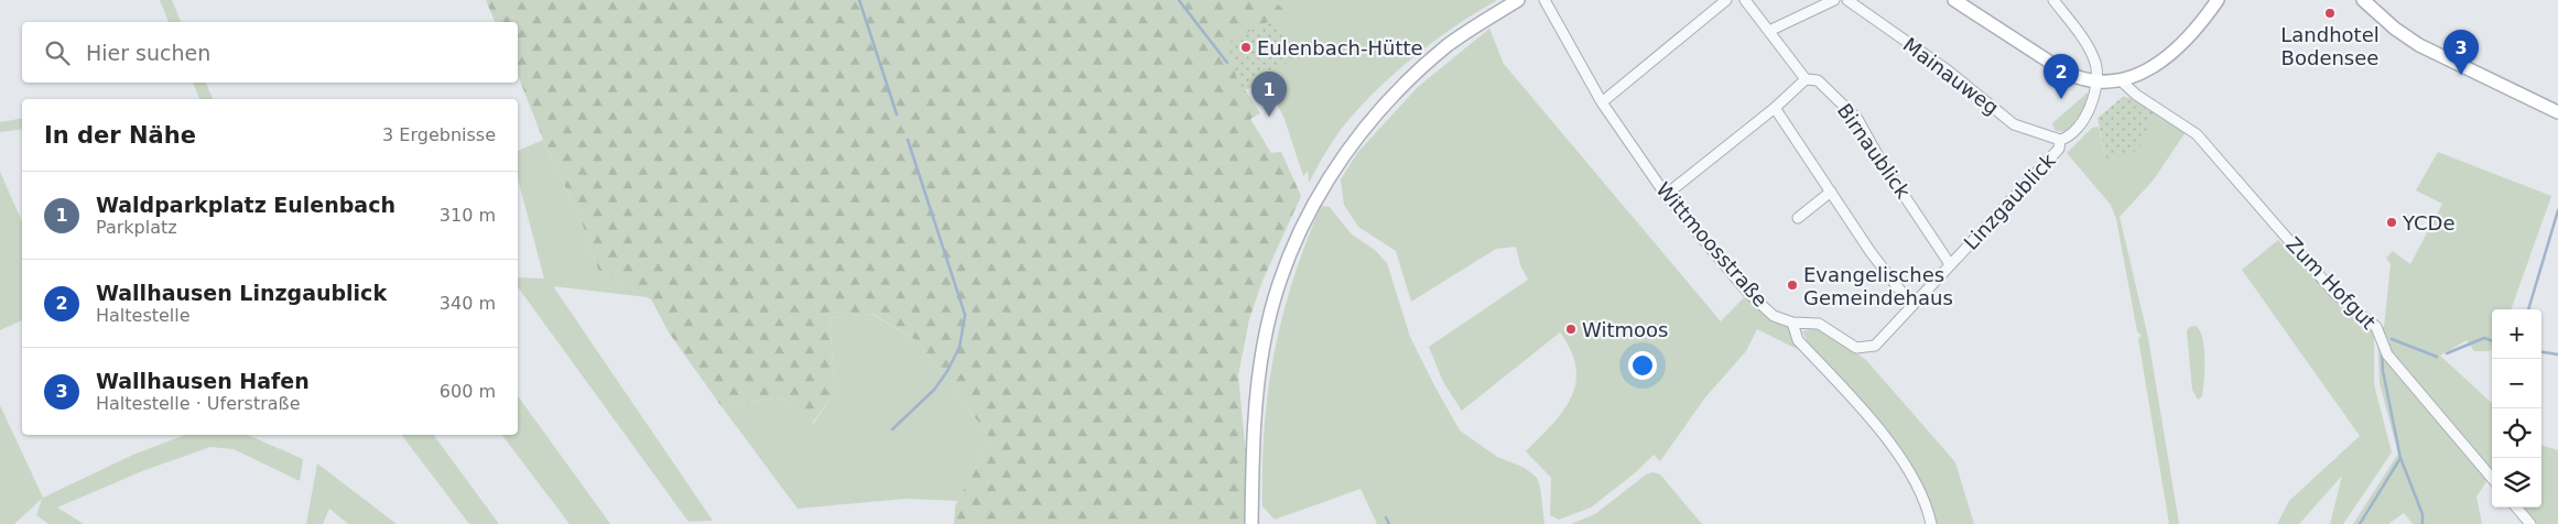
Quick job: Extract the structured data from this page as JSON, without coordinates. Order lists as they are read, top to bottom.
{
  "streets": {
    "street": [
      "Mainauweg",
      "Birnaublick",
      "Linzgaublick",
      "Wittmoosstraße",
      "Zum Hofgut"
    ]
  },
  "crossings": [
    ["Mainauweg", "Linzgaublick"],
    ["Birnaublick", "Linzgaublick"],
    ["Linzgaublick", "Wittmoosstraße"]
  ],
  "places": [
    "Landhotel Bodensee",
    "Eulenbach-Hütte",
    "YCDe",
    "Evangelisches Gemeindehaus",
    "Witmoos"
  ],
  "page": {
    "search": "Hier suchen",
    "pins": ["3", "2", "1"],
    "heading": ["In der Nähe", "3 Ergebnisse"],
    "list": [
      {
        "mark": "1",
        "name": "Waldparkplatz Eulenbach",
        "note": "Parkplatz",
        "value": "310 m"
      },
      {
        "mark": "2",
        "name": "Wallhausen Linzgaublick",
        "note": "Haltestelle",
        "value": "340 m"
      },
      {
        "mark": "3",
        "name": "Wallhausen Hafen",
        "note": "Haltestelle · Uferstraße",
        "value": "600 m"
      }
    ],
    "map_buttons": ["+", "−"]
  }
}
